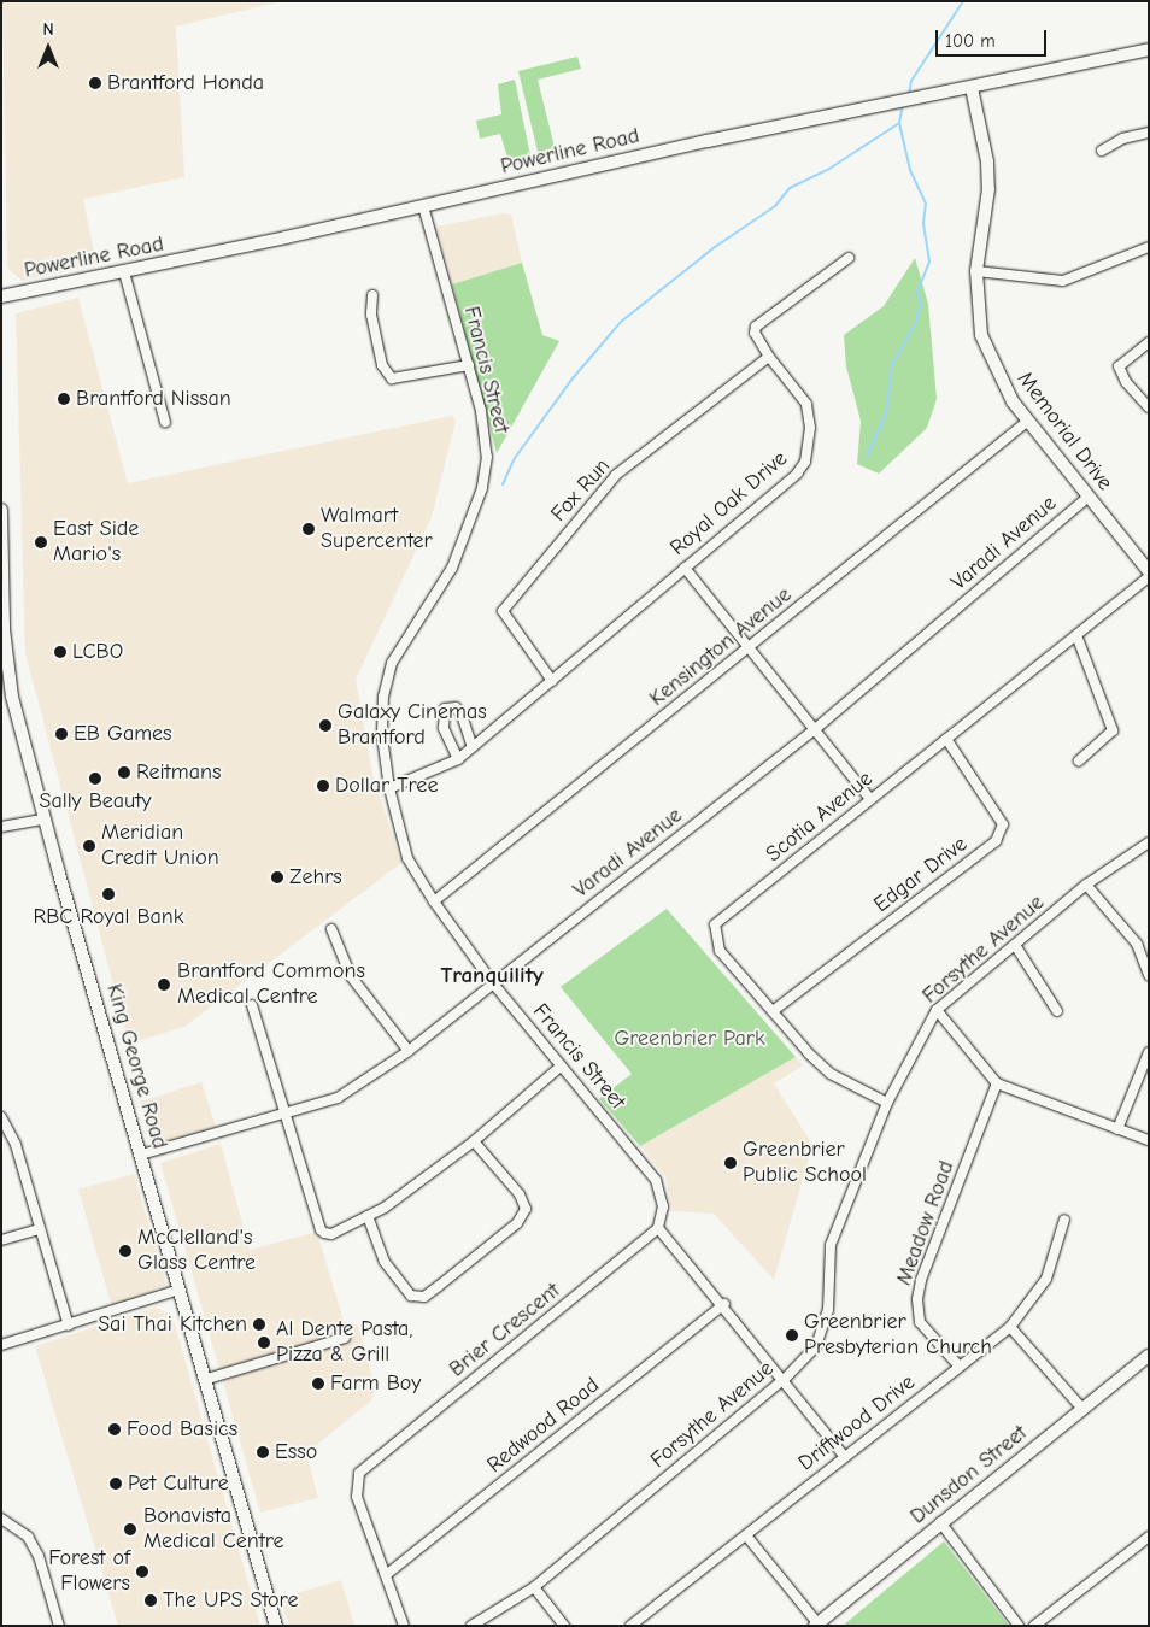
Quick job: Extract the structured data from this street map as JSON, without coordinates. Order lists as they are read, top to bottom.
{
  "streets": {
    "main road": [
      "Powerline Road",
      "Memorial Drive",
      "King George Road",
      "Dunsdon Street"
    ],
    "street": [
      "Francis Street",
      "Fox Run",
      "Royal Oak Drive",
      "Varadi Avenue",
      "Kensington Avenue",
      "Scotia Avenue",
      "Edgar Drive",
      "Forsythe Avenue",
      "Meadow Road",
      "Brier Crescent",
      "Driftwood Drive",
      "Redwood Road"
    ]
  },
  "crossings": [
    ["Powerline Road", "Francis Street"],
    ["Powerline Road", "Memorial Drive"],
    ["Francis Street", "Royal Oak Drive"],
    ["Francis Street", "Varadi Avenue"],
    ["Francis Street", "Kensington Avenue"],
    ["Francis Street", "Brier Crescent"],
    ["Memorial Drive", "Varadi Avenue"],
    ["Memorial Drive", "Kensington Avenue"],
    ["Fox Run", "Royal Oak Drive"],
    ["Varadi Avenue", "King George Road"],
    ["Scotia Avenue", "Edgar Drive"],
    ["Scotia Avenue", "Forsythe Avenue"],
    ["Meadow Road", "Driftwood Drive"],
    ["Brier Crescent", "Redwood Road"]
  ],
  "districts": ["Tranquility"],
  "parks": ["Greenbrier Park"],
  "places": [
    "Brantford Honda",
    "Brantford Nissan",
    "Walmart Supercenter",
    "East Side Mario's",
    "LCBO",
    "Galaxy Cinemas Brantford",
    "EB Games",
    "Reitmans",
    "Sally Beauty",
    "Dollar Tree",
    "Meridian Credit Union",
    "Zehrs",
    "RBC Royal Bank",
    "Brantford Commons Medical Centre",
    "Greenbrier Public School",
    "McClelland's Glass Centre",
    "Sai Thai Kitchen",
    "Greenbrier Presbyterian Church",
    "Al Dente Pasta, Pizza & Grill",
    "Farm Boy",
    "Food Basics",
    "Esso",
    "Pet Culture",
    "Bonavista Medical Centre",
    "Forest of Flowers",
    "The UPS Store"
  ],
  "scale_bar": "100 m",
  "north": "top"
}
